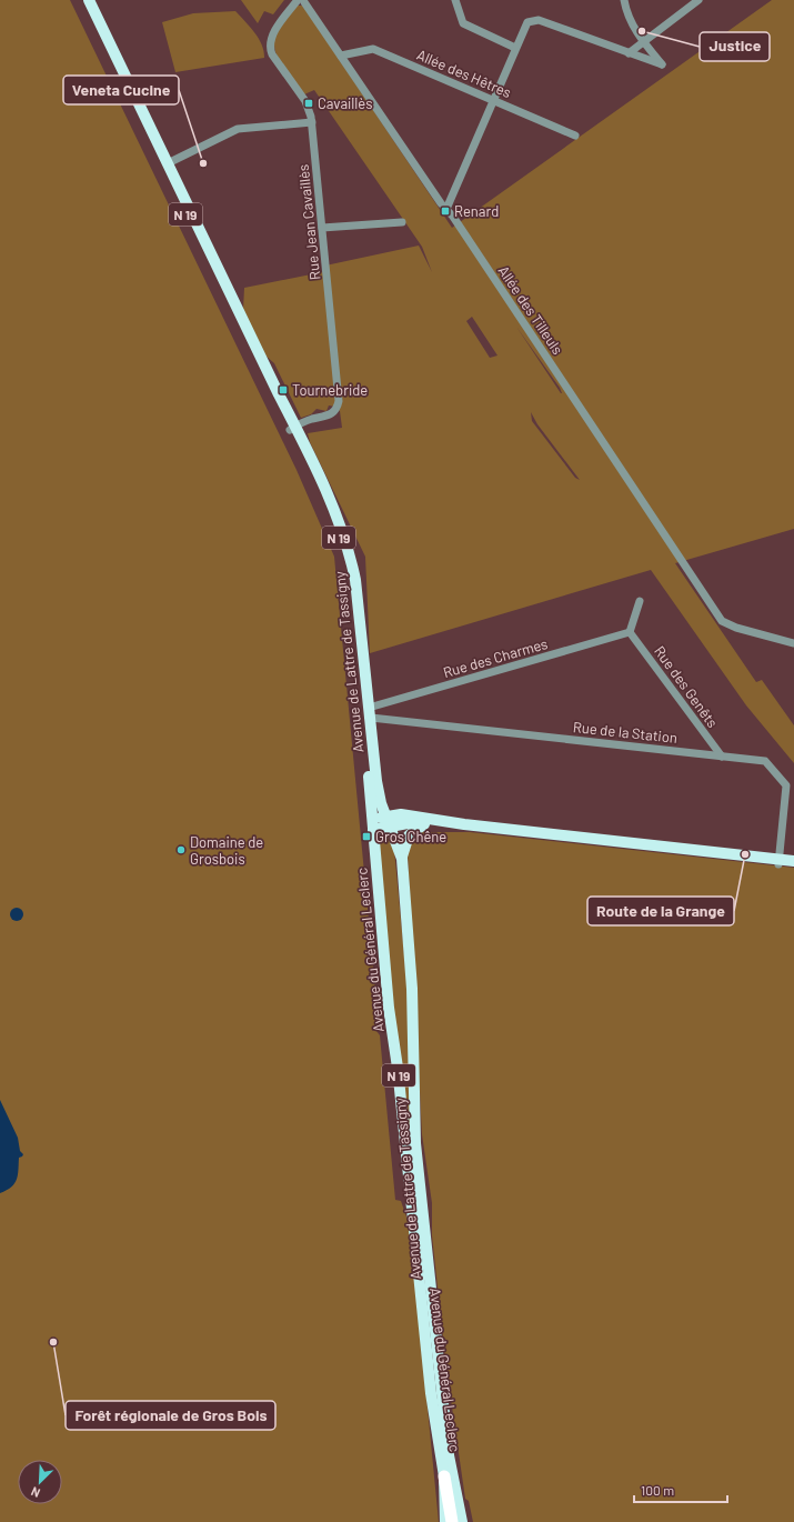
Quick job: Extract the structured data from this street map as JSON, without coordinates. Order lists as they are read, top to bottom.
{
  "streets": {
    "highway": ["N 19"],
    "main road": ["Avenue de Lattre de Tassigny", "Avenue du Général Leclerc"],
    "street": [
      "Allée des Hêtres",
      "Rue Jean Cavaillès",
      "Allée des Tilleuls",
      "Rue des Charmes",
      "Rue des Genêts",
      "Rue de la Station"
    ]
  },
  "crossings": [
    ["Allée des Hêtres", "Allée des Tilleuls"],
    ["N 19", "Rue Jean Cavaillès"],
    ["N 19", "Avenue de Lattre de Tassigny"],
    ["N 19", "Avenue du Général Leclerc"],
    ["Rue Jean Cavaillès", "Allée des Tilleuls"],
    ["Rue Jean Cavaillès", "Avenue de Lattre de Tassigny"],
    ["Rue Jean Cavaillès", "Avenue du Général Leclerc"],
    ["Rue des Charmes", "Avenue de Lattre de Tassigny"],
    ["Rue des Charmes", "Rue des Genêts"],
    ["Rue des Charmes", "Rue de la Station"],
    ["Avenue de Lattre de Tassigny", "Rue de la Station"],
    ["Avenue de Lattre de Tassigny", "Avenue du Général Leclerc"],
    ["Rue des Genêts", "Rue de la Station"]
  ],
  "places": {
    "other": [
      "Justice",
      "Veneta Cucine",
      "Domaine de Grosbois",
      "Route de la Grange",
      "Forêt régionale de Gros Bois"
    ],
    "transit": [
      "Cavaillès",
      "Renard",
      "Tournebride",
      "Gros Chêne"
    ]
  },
  "scale_bar": "100 m",
  "north": "bottom left"
}
